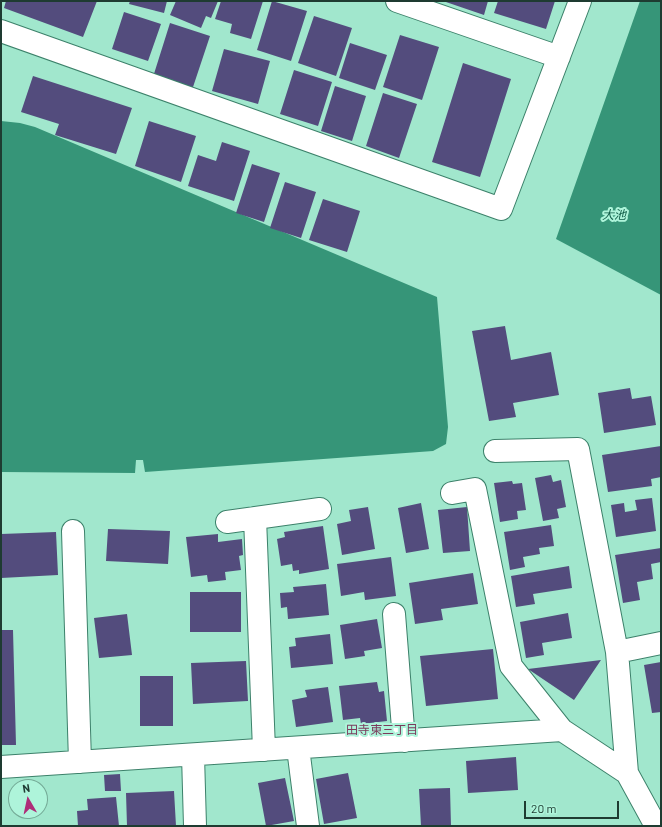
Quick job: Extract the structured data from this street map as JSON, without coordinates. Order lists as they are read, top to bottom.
{
  "districts": ["田寺東三丁目"],
  "water": ["大池"],
  "scale_bar": "20 m",
  "north": "top"
}
